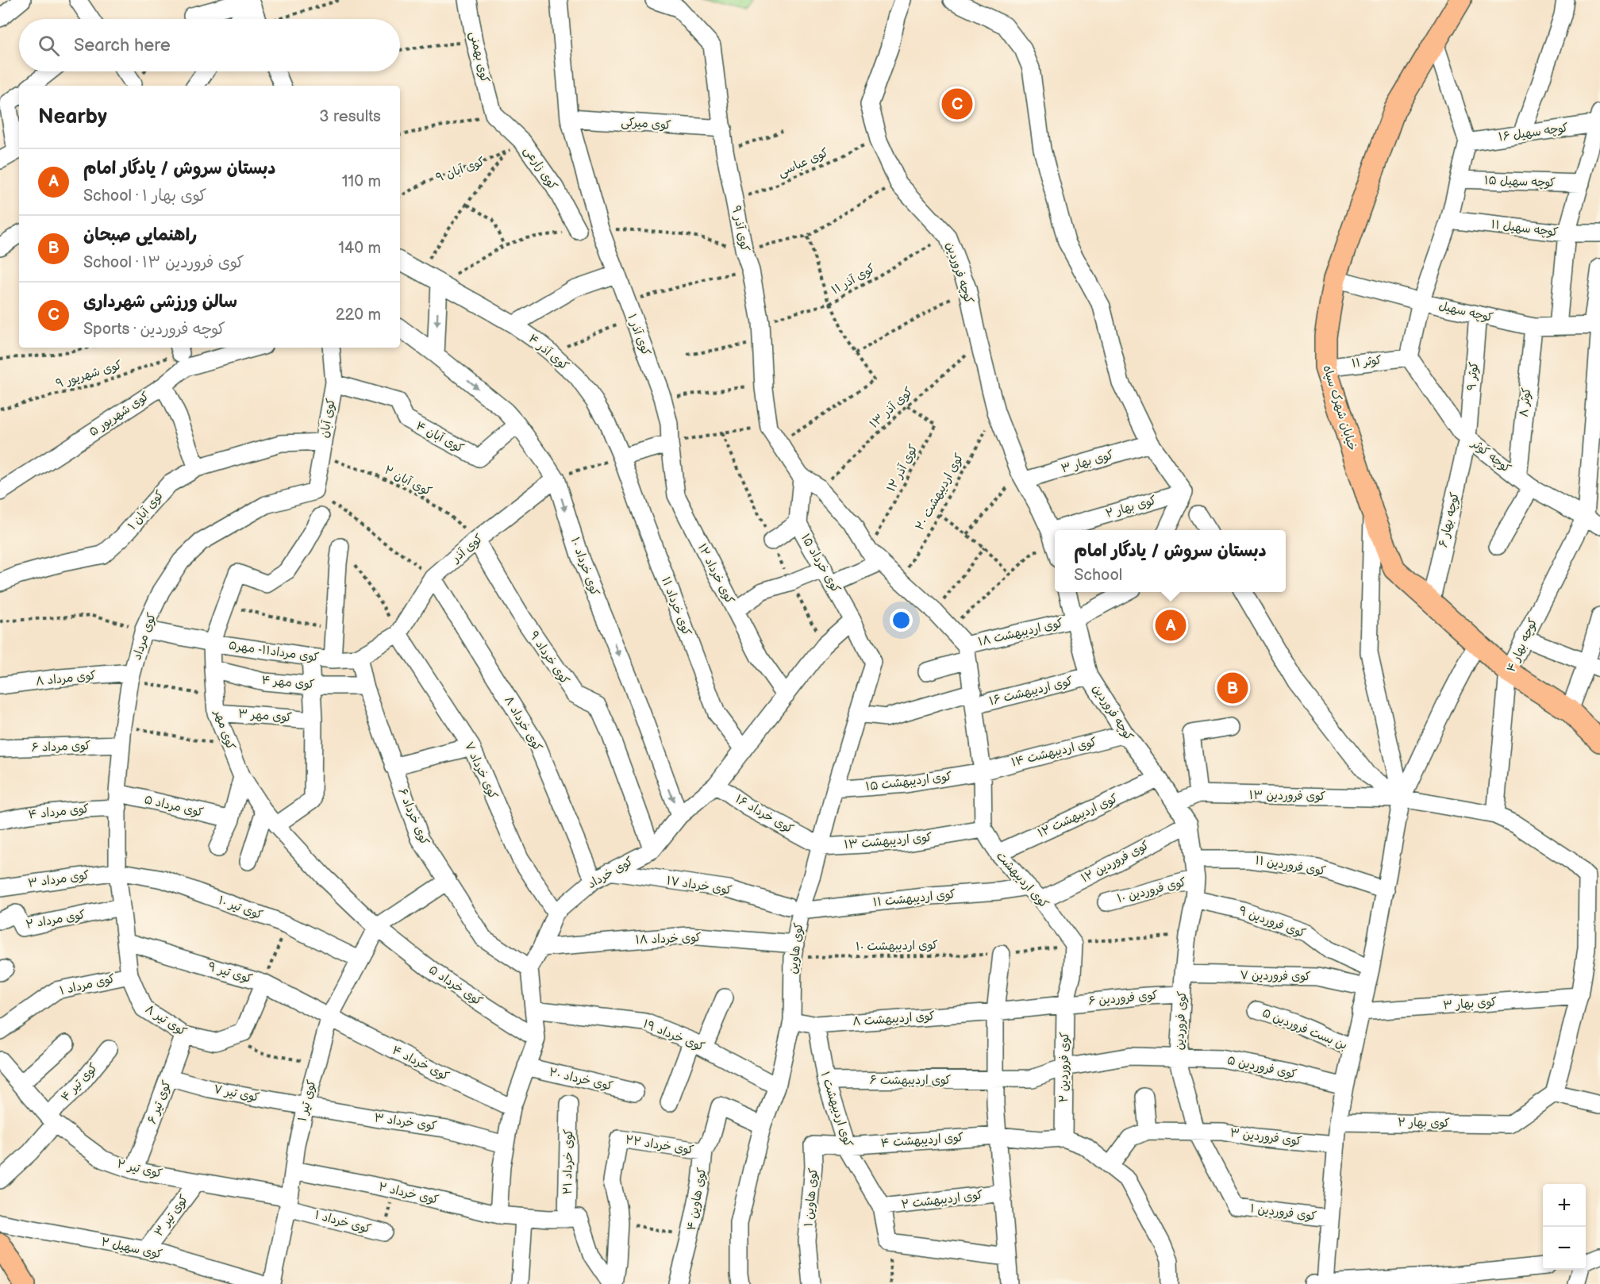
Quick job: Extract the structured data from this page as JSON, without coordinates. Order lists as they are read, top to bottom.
{
  "streets": {
    "main road": ["خیابان شهرک سپاه"],
    "street": [
      "کوی بهمنی",
      "کوی میرکی",
      "کوچه سهیل ۱۶",
      "کوی زارعی",
      "کوچه سهیل ۱۵",
      "کوی آذر ۹",
      "کوچه سهیل ۱۱",
      "کوچه فروردین",
      "کوچه سهیل",
      "کوی آذر ۱",
      "کوی آذر ۴",
      "کوثر ۱۱",
      "کوثر ۹",
      "کوثر ۸",
      "کوی شهریور ۵",
      "کوی آبان",
      "کوی آبان ۴",
      "کوچه کوثر",
      "کوی بهار ۳",
      "کوی بهار ۲",
      "کوی آبان ۱",
      "کوچه بهار ۶",
      "کوی آذر",
      "کوی خرداد ۱۵",
      "کوی خرداد ۱۰",
      "کوی خرداد ۱۲",
      "کوی خرداد ۱۱",
      "کوی اردیبهشت ۱۸",
      "کوی مرداد",
      "کوچه بهار ۴",
      "کوی مرداد۱۱- مهر۵",
      "کوی خرداد ۹",
      "کوی مرداد ۸",
      "کوی مهر ۴",
      "کوی اردیبهشت ۱۶",
      "کوی مهر ۳",
      "کوی خرداد ۸",
      "کوی مهر",
      "کوی مرداد ۶",
      "کوی اردیبهشت ۱۴",
      "کوی خرداد ۷",
      "کوی اردیبهشت ۱۵",
      "کوی فروردین ۱۳",
      "کوی مرداد ۵",
      "کوی مرداد ۴",
      "کوی خرداد ۱۶",
      "کوی اردیبهشت ۱۲",
      "کوی خرداد ۶",
      "کوی اردیبهشت ۱۳",
      "کوی فروردین ۱۲",
      "کوی فروردین ۱۱",
      "کوی خرداد",
      "کوی مرداد ۳",
      "کوی اردیبهشت",
      "کوی خرداد ۱۷",
      "کوی فروردین ۱۰",
      "کوی اردیبهشت ۱۱",
      "کوی تیر ۱۰",
      "کوی مرداد ۲",
      "کوی فروردین ۹",
      "کوی خرداد ۱۸",
      "کوی هاوین",
      "کوی تیر ۹",
      "کوی فروردین ۷",
      "کوی مرداد ۱",
      "کوی خرداد ۵",
      "کوی فروردین ۶",
      "کوی اردیبهشت ۸",
      "کوی تیر ۸",
      "کوی فروردین",
      "بن بست فروردین ۵",
      "کوی خرداد ۱۹",
      "کوی خرداد ۴",
      "کوی فروردین ۲",
      "کوی فروردین ۵",
      "کوی خرداد ۲۰",
      "کوی اردیبهشت ۶",
      "کوی تیر ۴",
      "کوی تیر ۷",
      "کوی تیر ۱",
      "کوی تیر ۶",
      "کوی اردیبهشت ۱",
      "کوی خرداد ۳",
      "کوی فروردین ۳",
      "کوی اردیبهشت ۴",
      "کوی خرداد ۲۲",
      "کوی خرداد ۲۱",
      "کوی تیر ۲",
      "کوی خرداد ۲",
      "کوی هاوین ۱",
      "کوی هاوین ۴",
      "کوی اردیبهشت ۲",
      "کوی فروردین ۱",
      "کوی تیر ۳",
      "کوی خرداد ۱",
      "کوی سهیل ۲"
    ],
    "path": [
      "کوی عباسی",
      "کوی آبان ۹",
      "کوی آذر ۱۱",
      "کوی شهریور ۹",
      "کوی آذر ۱۳",
      "کوی آذر ۱۲",
      "کوی آبان ۲",
      "کوی اردیبهشت ۲۰",
      "کوی اردیبهشت ۱۰"
    ]
  },
  "crossings": [
    ["کوی بهمنی", "کوی زارعی"],
    ["کوی میرکی", "کوی آذر ۹"],
    ["کوی میرکی", "کوی آذر ۱"],
    ["کوی عباسی", "کوی آذر ۹"],
    ["کوی عباسی", "کوچه فروردین"],
    ["کوی زارعی", "کوی آبان ۹"],
    ["کوی آذر ۹", "کوی آذر ۱۱"],
    ["کوی آذر ۹", "کوی خرداد ۱۵"],
    ["کوچه فروردین", "کوی آذر ۱۱"],
    ["کوچه فروردین", "کوی آذر ۱۳"],
    ["کوچه فروردین", "کوی بهار ۳"],
    ["کوچه فروردین", "کوی اردیبهشت ۲۰"],
    ["کوچه فروردین", "کوی بهار ۲"],
    ["کوچه فروردین", "کوی اردیبهشت ۱۸"],
    ["کوچه فروردین", "کوی اردیبهشت ۱۶"],
    ["کوچه فروردین", "کوی اردیبهشت ۱۴"],
    ["کوچه فروردین", "کوی فروردین ۱۳"],
    ["کوچه فروردین", "کوی اردیبهشت ۱۲"],
    ["کوچه فروردین", "کوی فروردین ۱۲"],
    ["کوچه فروردین", "کوی فروردین"],
    ["کوچه سهیل", "کوثر ۹"],
    ["کوچه سهیل", "کوثر ۸"],
    ["کوچه سهیل", "خیابان شهرک سپاه"],
    ["کوی آذر ۱", "کوی خرداد ۱۲"],
    ["کوی آذر ۴", "کوی خرداد ۱۱"],
    ["کوثر ۱۱", "خیابان شهرک سپاه"],
    ["کوثر ۱۱", "کوچه کوثر"],
    ["کوثر ۹", "کوچه کوثر"],
    ["کوثر ۹", "کوچه بهار ۶"],
    ["کوثر ۸", "کوچه کوثر"],
    ["کوی آذر ۱۳", "کوی آذر ۱۲"],
    ["خیابان شهرک سپاه", "کوچه بهار ۶"],
    ["خیابان شهرک سپاه", "کوچه بهار ۴"],
    ["کوی شهریور ۵", "کوی آبان ۱"],
    ["کوی آبان", "کوی آبان ۴"],
    ["کوی آبان", "کوی آبان ۲"],
    ["کوی آبان", "کوی آبان ۱"],
    ["کوی آبان", "کوی مرداد"],
    ["کوی آبان ۴", "کوی خرداد ۱۰"],
    ["کوچه کوثر", "کوچه بهار ۶"],
    ["کوچه کوثر", "کوچه بهار ۴"],
    ["کوی آبان ۲", "کوی آبان ۱"],
    ["کوی آبان ۲", "کوی آذر"],
    ["کوی آبان ۲", "کوی خرداد ۹"],
    ["کوی آذر", "کوی خرداد ۱۰"],
    ["کوی آذر", "کوی مرداد۱۱- مهر۵"],
    ["کوی آذر", "کوی خرداد ۹"],
    ["کوی آذر", "کوی خرداد ۸"],
    ["کوی آذر", "کوی خرداد ۷"],
    ["کوی خرداد ۱۵", "کوی خرداد"],
    ["کوی خرداد ۱۵", "کوی هاوین"],
    ["کوی خرداد ۱۰", "کوی خرداد"],
    ["کوی خرداد ۱۲", "کوی خرداد"],
    ["کوی خرداد ۱۱", "کوی خرداد"],
    ["کوی مرداد", "کوی مرداد۱۱- مهر۵"],
    ["کوی مرداد", "کوی مرداد ۸"],
    ["کوی مرداد", "کوی مرداد ۶"],
    ["کوی مرداد", "کوی مرداد ۵"],
    ["کوی مرداد", "کوی مرداد ۴"],
    ["کوی مرداد", "کوی مرداد ۳"],
    ["کوی مرداد", "کوی تیر ۱۰"],
    ["کوی مرداد", "کوی تیر ۸"],
    ["کوی مرداد۱۱- مهر۵", "کوی مهر"],
    ["کوی مرداد۱۱- مهر۵", "کوی خرداد ۷"],
    ["کوی مرداد۱۱- مهر۵", "کوی خرداد ۶"],
    ["کوی خرداد ۹", "کوی خرداد"],
    ["کوی مهر ۴", "کوی مهر"],
    ["کوی مهر ۴", "کوی خرداد ۶"],
    ["کوی اردیبهشت ۱۶", "کوی هاوین"],
    ["کوی مهر ۳", "کوی مهر"],
    ["کوی خرداد ۸", "کوی خرداد"],
    ["کوی مهر", "کوی خرداد ۵"],
    ["کوی مهر", "کوی تیر ۱"],
    ["کوی اردیبهشت ۱۴", "کوی اردیبهشت ۱۵"],
    ["کوی خرداد ۷", "کوی خرداد"],
    ["کوی اردیبهشت ۱۵", "کوی هاوین"],
    ["کوی مرداد ۵", "کوی مرداد ۴"],
    ["کوی خرداد ۱۶", "کوی اردیبهشت ۱۳"],
    ["کوی خرداد ۱۶", "کوی خرداد"],
    ["کوی خرداد ۱۶", "کوی هاوین"],
    ["کوی اردیبهشت ۱۲", "کوی اردیبهشت"],
    ["کوی خرداد ۶", "کوی خرداد"],
    ["کوی اردیبهشت ۱۳", "کوی اردیبهشت"],
    ["کوی اردیبهشت ۱۳", "کوی هاوین"],
    ["کوی فروردین ۱۲", "کوی اردیبهشت"],
    ["کوی فروردین ۱۲", "کوی فروردین"],
    ["کوی فروردین ۱۱", "کوی فروردین"],
    ["کوی خرداد", "کوی خرداد ۱۷"],
    ["کوی خرداد", "کوی خرداد ۱۸"],
    ["کوی خرداد", "کوی هاوین"],
    ["کوی مرداد ۳", "کوی تیر ۱۰"],
    ["کوی مرداد ۳", "کوی تیر ۸"],
    ["کوی اردیبهشت", "کوی اردیبهشت ۱۱"],
    ["کوی اردیبهشت", "کوی فروردین ۲"],
    ["کوی خرداد ۱۷", "کوی اردیبهشت ۱۱"],
    ["کوی خرداد ۱۷", "کوی هاوین"],
    ["کوی فروردین ۱۰", "کوی فروردین"],
    ["کوی اردیبهشت ۱۱", "کوی هاوین"],
    ["کوی تیر ۱۰", "کوی تیر ۸"],
    ["کوی تیر ۱۰", "کوی تیر ۱"],
    ["کوی مرداد ۲", "کوی تیر ۸"],
    ["کوی فروردین ۹", "کوی فروردین"],
    ["کوی خرداد ۱۸", "کوی اردیبهشت ۱۰"],
    ["کوی خرداد ۱۸", "کوی هاوین"],
    ["کوی اردیبهشت ۱۰", "کوی هاوین"],
    ["کوی هاوین", "کوی اردیبهشت ۸"],
    ["کوی هاوین", "کوی خرداد ۱۹"],
    ["کوی هاوین", "کوی هاوین ۴"],
    ["کوی تیر ۹", "کوی تیر ۸"],
    ["کوی تیر ۹", "کوی خرداد ۴"],
    ["کوی تیر ۹", "کوی تیر ۱"],
    ["کوی فروردین ۷", "کوی فروردین"],
    ["کوی مرداد ۱", "کوی تیر ۸"],
    ["کوی خرداد ۵", "کوی تیر ۱"],
    ["کوی فروردین ۶", "کوی اردیبهشت ۸"],
    ["کوی فروردین ۶", "کوی فروردین"],
    ["کوی فروردین ۶", "کوی فروردین ۲"],
    ["کوی اردیبهشت ۸", "کوی اردیبهشت ۱"],
    ["کوی تیر ۸", "کوی تیر ۶"],
    ["کوی فروردین", "کوی فروردین ۵"],
    ["کوی فروردین", "کوی فروردین ۳"],
    ["کوی فروردین", "کوی فروردین ۱"],
    ["کوی خرداد ۴", "کوی تیر ۱"],
    ["کوی فروردین ۲", "کوی فروردین ۵"],
    ["کوی فروردین ۲", "کوی اردیبهشت ۶"],
    ["کوی فروردین ۲", "کوی اردیبهشت ۴"],
    ["کوی فروردین ۵", "کوی اردیبهشت ۶"],
    ["کوی اردیبهشت ۶", "کوی اردیبهشت ۱"],
    ["کوی تیر ۴", "کوی تیر ۲"],
    ["کوی تیر ۷", "کوی تیر ۱"],
    ["کوی تیر ۷", "کوی تیر ۶"],
    ["کوی تیر ۷", "کوی خرداد ۳"],
    ["کوی تیر ۱", "کوی خرداد ۳"],
    ["کوی تیر ۱", "کوی تیر ۲"],
    ["کوی تیر ۱", "کوی خرداد ۲"],
    ["کوی تیر ۱", "کوی خرداد ۱"],
    ["کوی تیر ۶", "کوی تیر ۲"],
    ["کوی اردیبهشت ۱", "کوی اردیبهشت ۴"],
    ["کوی اردیبهشت ۱", "کوی هاوین ۱"],
    ["کوی اردیبهشت ۱", "کوی اردیبهشت ۲"],
    ["کوی اردیبهشت ۴", "کوی هاوین ۱"],
    ["کوی خرداد ۲۲", "کوی هاوین ۴"],
    ["کوی خرداد ۲۱", "کوی خرداد ۲"],
    ["کوی تیر ۲", "کوی تیر ۳"],
    ["کوی تیر ۲", "کوی خرداد ۱"],
    ["کوی خرداد ۲", "کوی خرداد ۱"],
    ["کوی تیر ۳", "کوی سهیل ۲"]
  ],
  "one_way": ["کوی خرداد ۱۰"],
  "page": {
    "search": "Search here",
    "heading": ["Nearby", "3 results"],
    "pins": ["C", "A", "B"],
    "list": [
      {
        "mark": "A",
        "name": "دبستان سروش / یادگار امام",
        "note": "School · کوی بهار ۱",
        "value": "110 m"
      },
      {
        "mark": "B",
        "name": "راهنمایی صبحان",
        "note": "School · کوی فروردین ۱۳",
        "value": "140 m"
      },
      {
        "mark": "C",
        "name": "سالن ورزشی شهرداری",
        "note": "Sports · کوچه فروردین",
        "value": "220 m"
      }
    ],
    "popup": ["دبستان سروش / یادگار امام", "School"],
    "map_buttons": ["+", "−"]
  }
}
